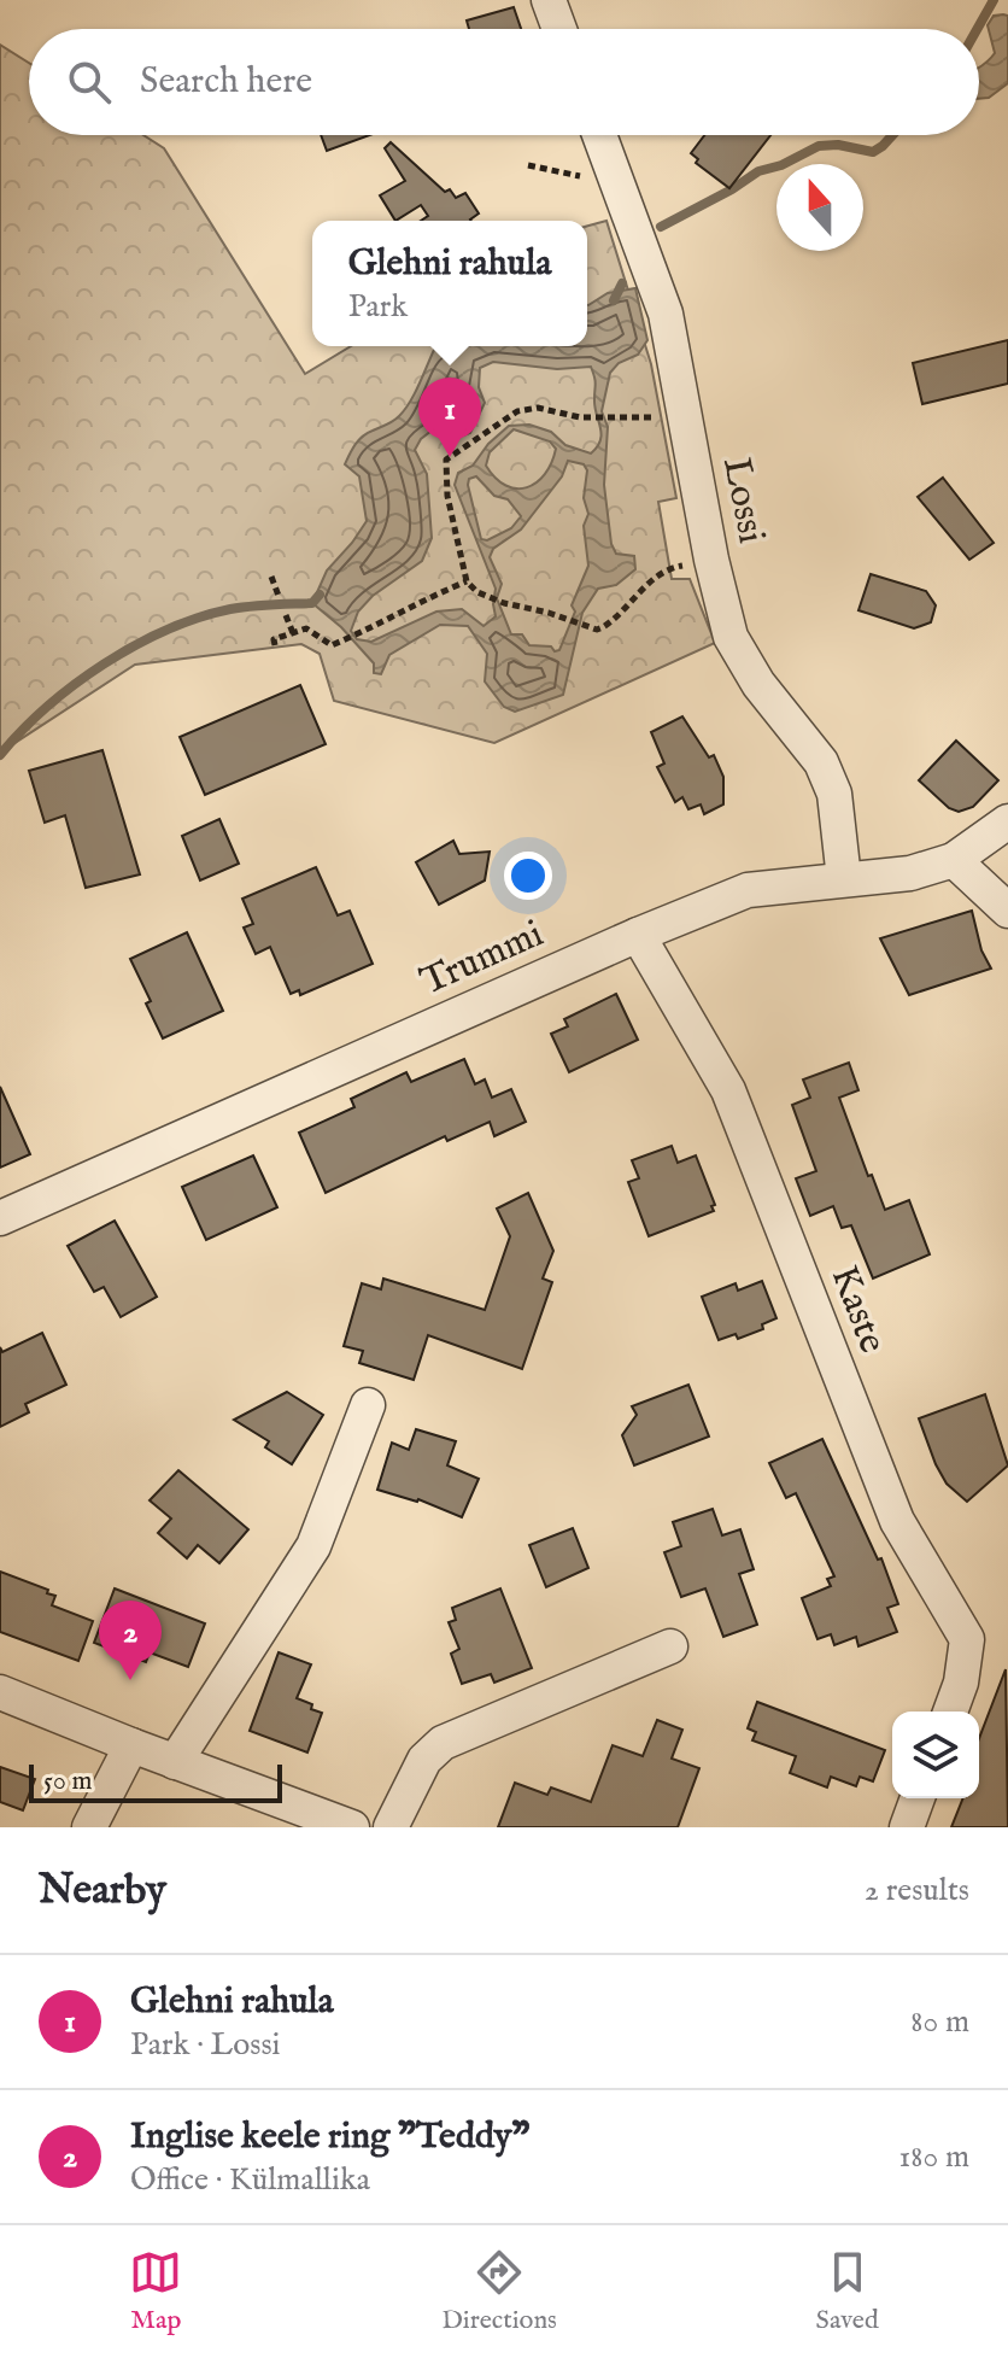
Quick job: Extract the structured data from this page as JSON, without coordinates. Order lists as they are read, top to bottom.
{
  "streets": {
    "street": ["Lossi", "Trummi", "Kaste"]
  },
  "crossings": [
    ["Lossi", "Trummi"],
    ["Trummi", "Kaste"]
  ],
  "scale_bar": "50 m",
  "north": "top",
  "page": {
    "search": "Search here",
    "popup": ["Glehni rahula", "Park"],
    "pins": ["1", "2"],
    "scale": "50 m",
    "heading": ["Nearby", "2 results"],
    "list": [
      {
        "mark": "1",
        "name": "Glehni rahula",
        "note": "Park · Lossi",
        "value": "80 m"
      },
      {
        "mark": "2",
        "name": "Inglise keele ring \"Teddy\"",
        "note": "Office · Külmallika",
        "value": "180 m"
      }
    ],
    "nav": ["Map", "Directions", "Saved"]
  }
}
